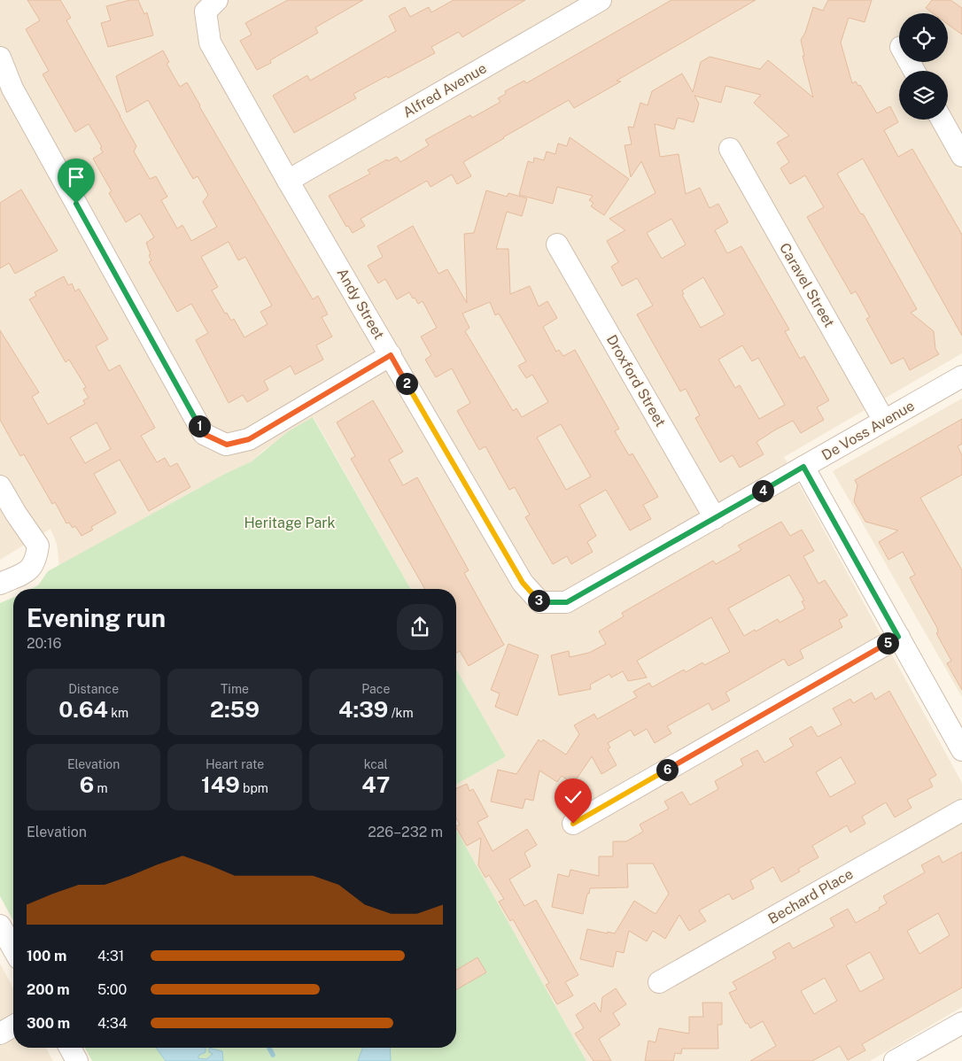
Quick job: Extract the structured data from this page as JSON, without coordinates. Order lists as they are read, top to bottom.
{
  "streets": {
    "street": [
      "Alfred Avenue",
      "Caravel Street",
      "Andy Street",
      "Droxford Street",
      "De Voss Avenue",
      "Bechard Place"
    ]
  },
  "crossings": [
    ["Alfred Avenue", "Andy Street"],
    ["Caravel Street", "De Voss Avenue"],
    ["Andy Street", "De Voss Avenue"],
    ["Droxford Street", "De Voss Avenue"]
  ],
  "parks": ["Heritage Park"],
  "page": {
    "pins": [
      "2",
      "1",
      "4",
      "3",
      "5",
      "6"
    ],
    "heading": ["Evening run", "20:16"],
    "stats": [
      ["Distance", "0.64 km"],
      ["Time", "2:59"],
      ["Pace", "4:39 /km"],
      ["Elevation", "6 m"],
      ["Heart rate", "149 bpm"],
      ["kcal", "47"]
    ],
    "chart": ["Elevation", "226–232 m"],
    "list": [
      {
        "name": "100 m",
        "note": "4:31"
      },
      {
        "name": "200 m",
        "note": "5:00"
      },
      {
        "name": "300 m",
        "note": "4:34"
      }
    ]
  }
}
